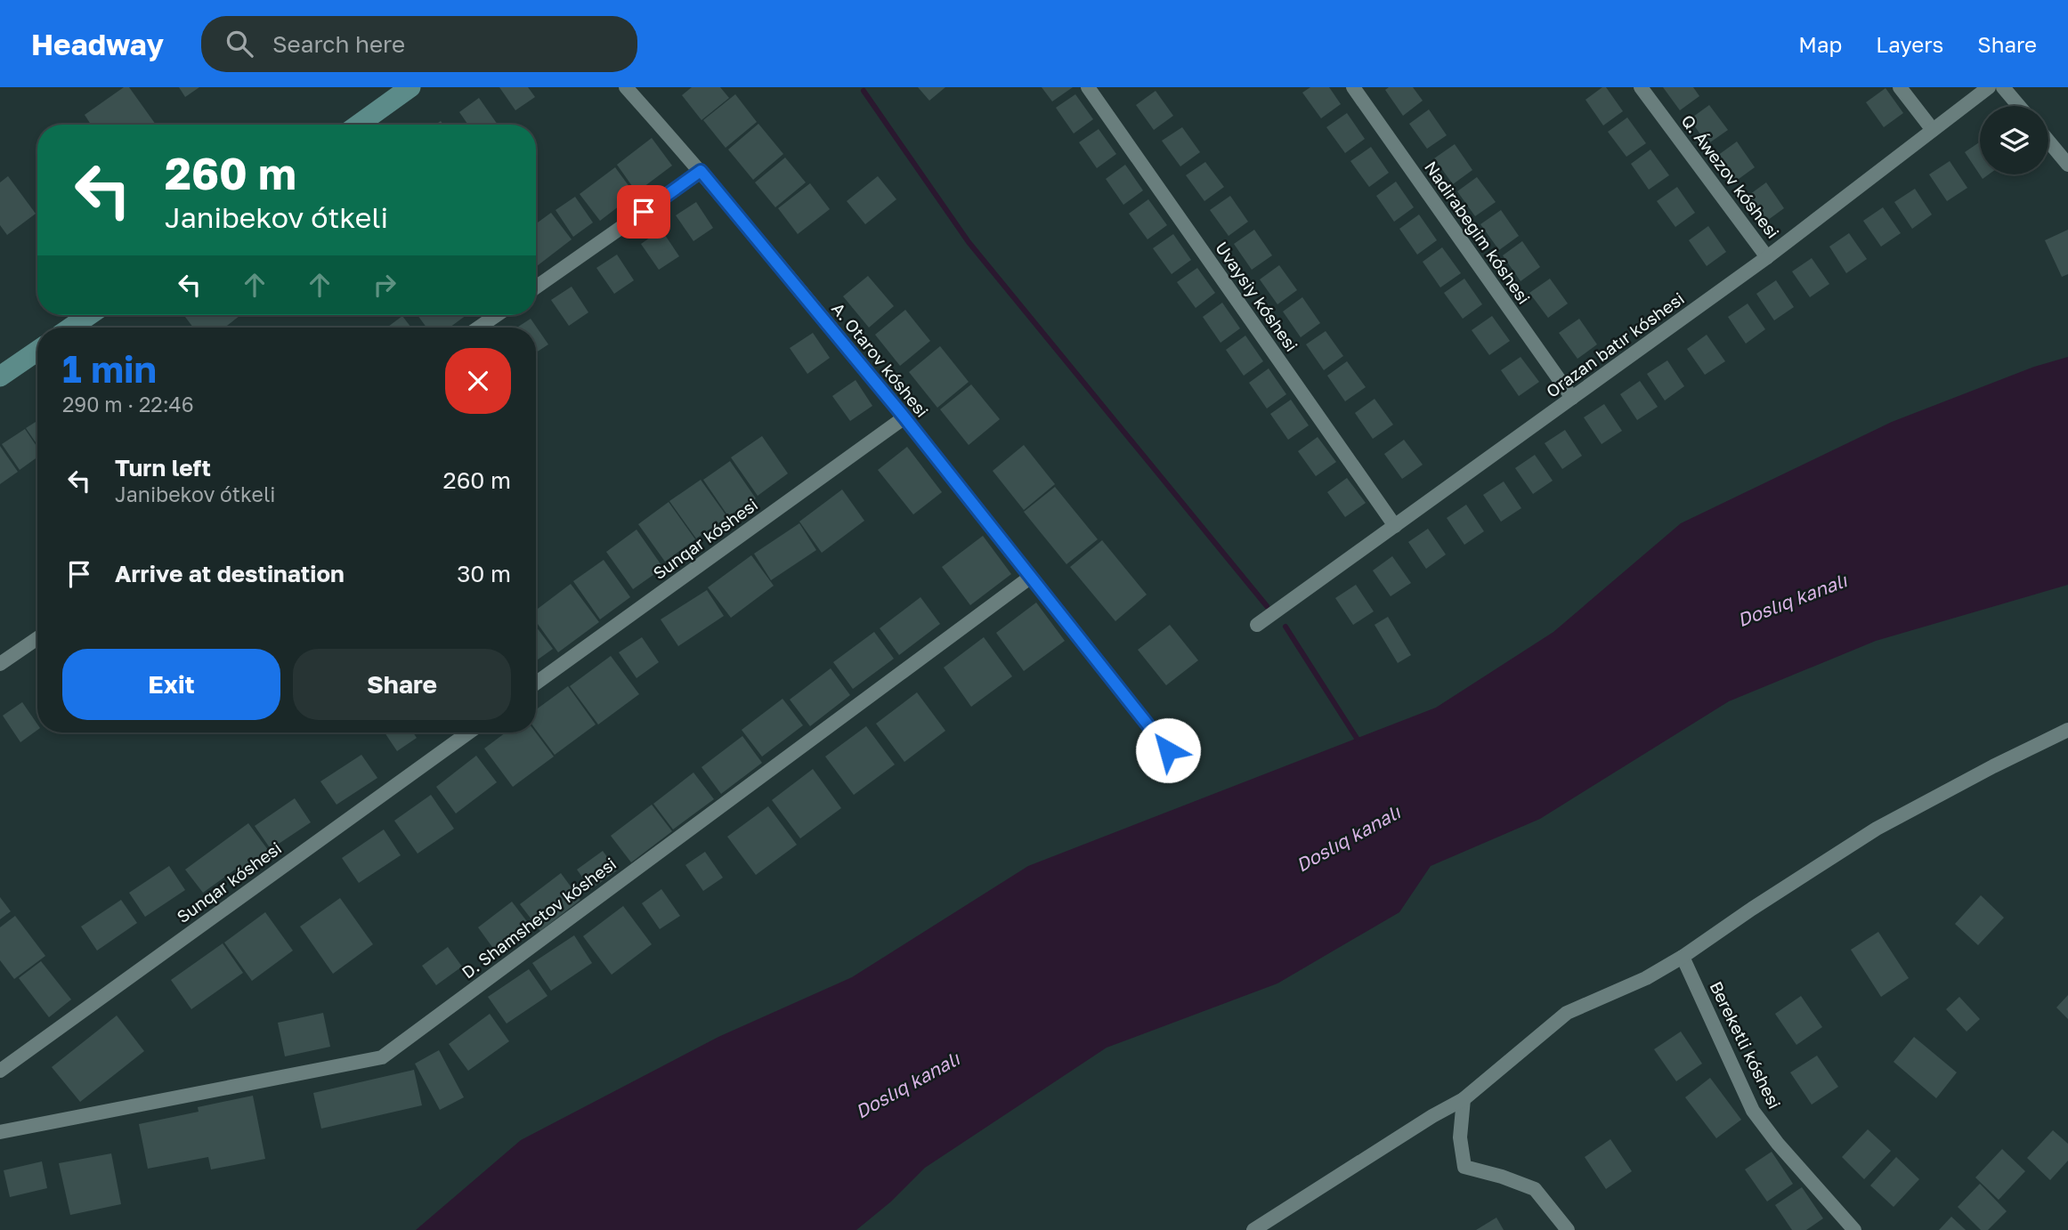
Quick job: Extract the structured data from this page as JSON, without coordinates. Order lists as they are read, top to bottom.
{
  "streets": {
    "street": [
      "Q. Áwezov kóshesi",
      "Nadirabegim kóshesi",
      "Uvaysiy kóshesi",
      "Orazan batır kóshesi",
      "A. Otarov kóshesi",
      "Sunqar kóshesi",
      "D. Shamshetov kóshesi",
      "Bereketli kóshesi"
    ]
  },
  "crossings": [
    ["Q. Áwezov kóshesi", "Orazan batır kóshesi"],
    ["Nadirabegim kóshesi", "Orazan batır kóshesi"],
    ["Uvaysiy kóshesi", "Orazan batır kóshesi"],
    ["A. Otarov kóshesi", "Sunqar kóshesi"],
    ["A. Otarov kóshesi", "D. Shamshetov kóshesi"]
  ],
  "water": ["Doslıq kanalı"],
  "page": {
    "header": "Headway",
    "search": "Search here",
    "nav": ["Map", "Layers", "Share"],
    "turn": ["260 m", "Janibekov ótkeli"],
    "heading": ["1 min", "290 m · 22:46"],
    "list": [
      {
        "name": "Turn left",
        "note": "Janibekov ótkeli",
        "value": "260 m"
      },
      {
        "name": "Arrive at destination",
        "value": "30 m"
      }
    ],
    "buttons": ["Exit", "Share"]
  }
}
